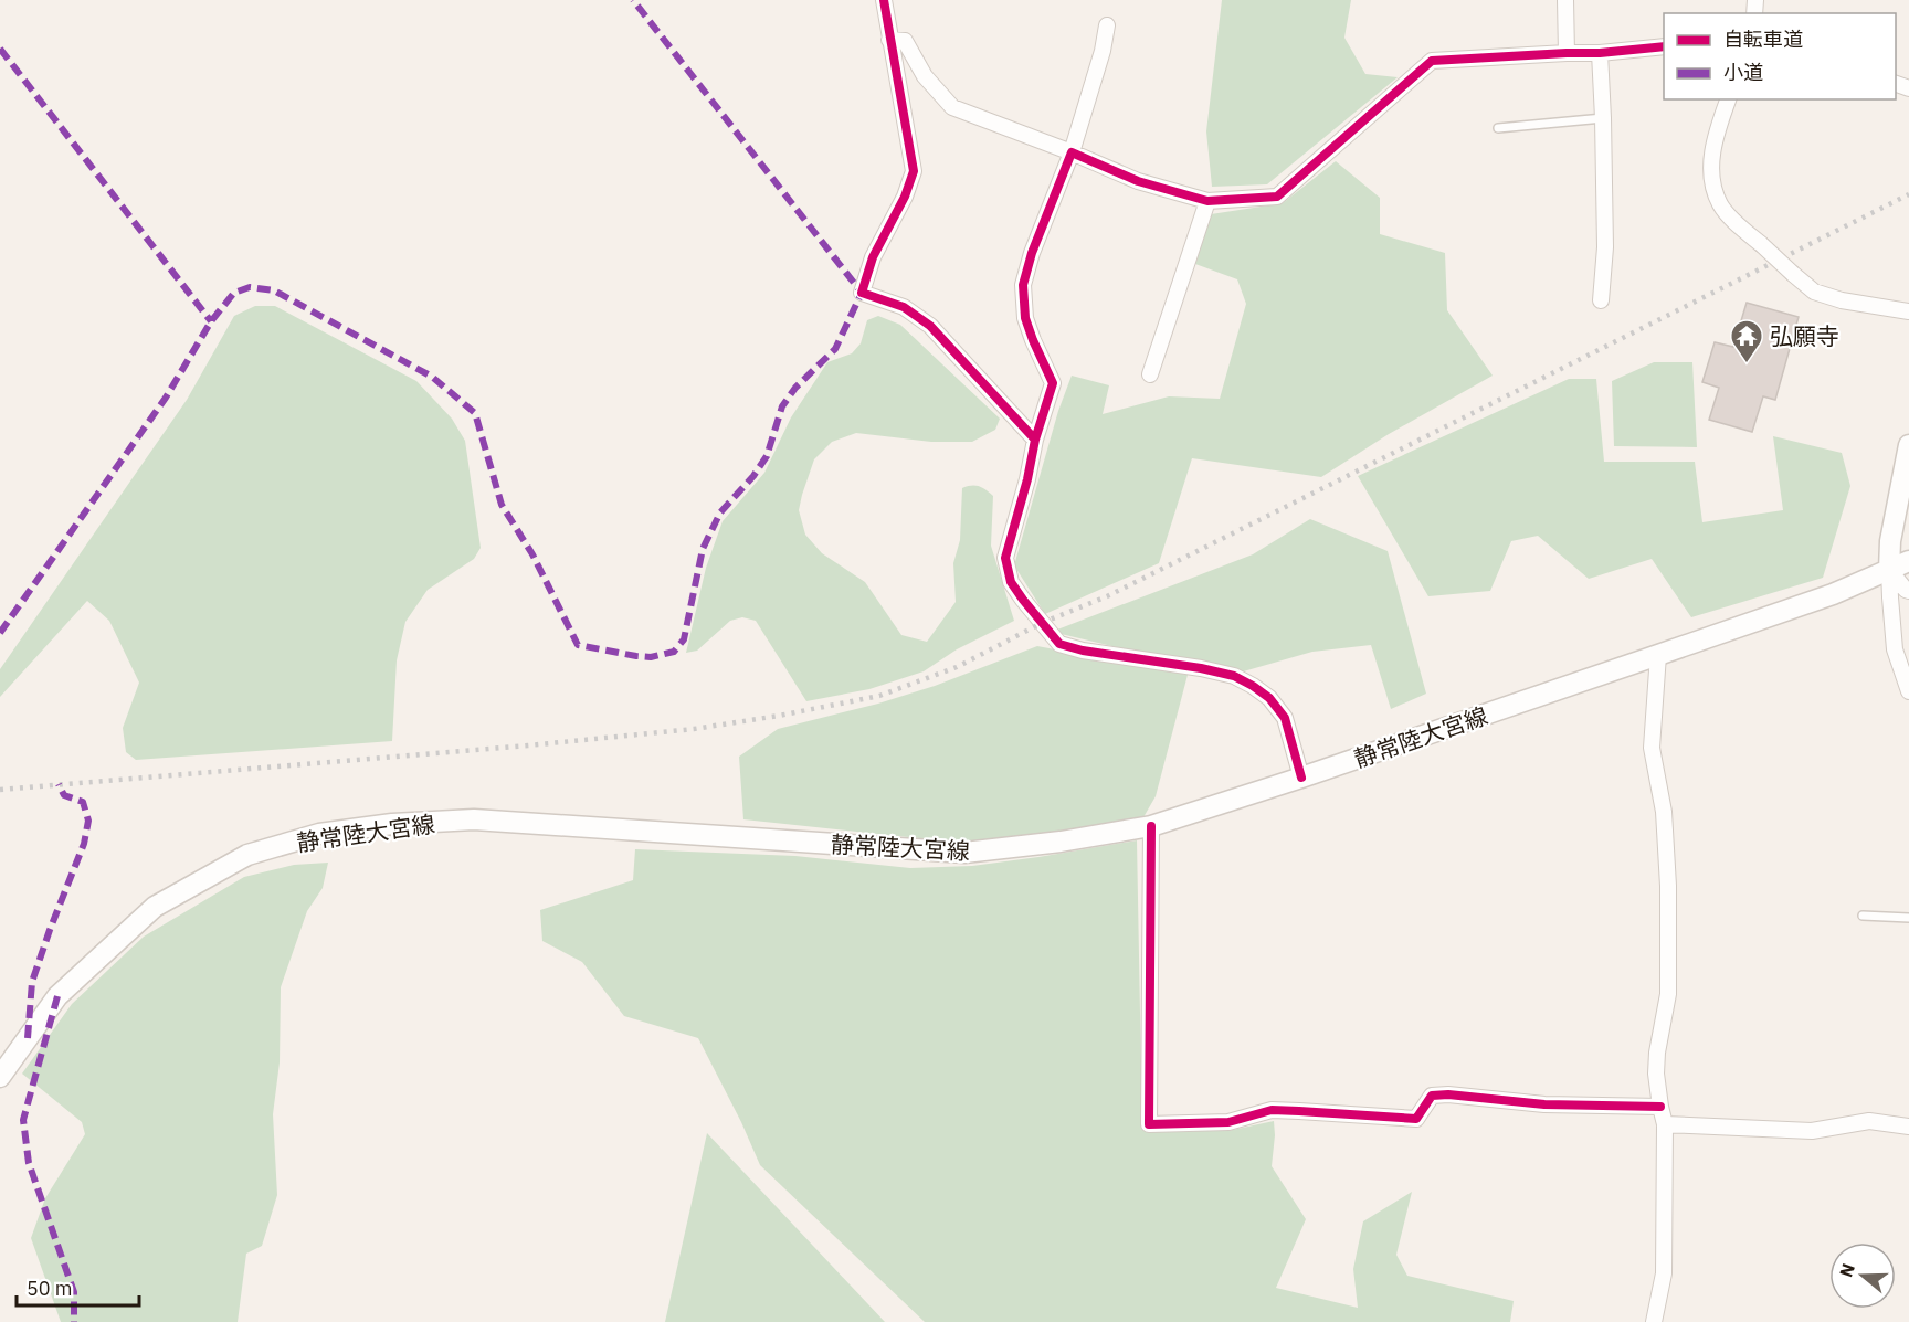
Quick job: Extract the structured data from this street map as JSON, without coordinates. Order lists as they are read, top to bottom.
{
  "streets": {
    "main road": ["静常陸大宮線"]
  },
  "places": {
    "temple": ["弘願寺"]
  },
  "legend": ["自転車道", "小道"],
  "scale_bar": "50 m",
  "north": "left"
}
